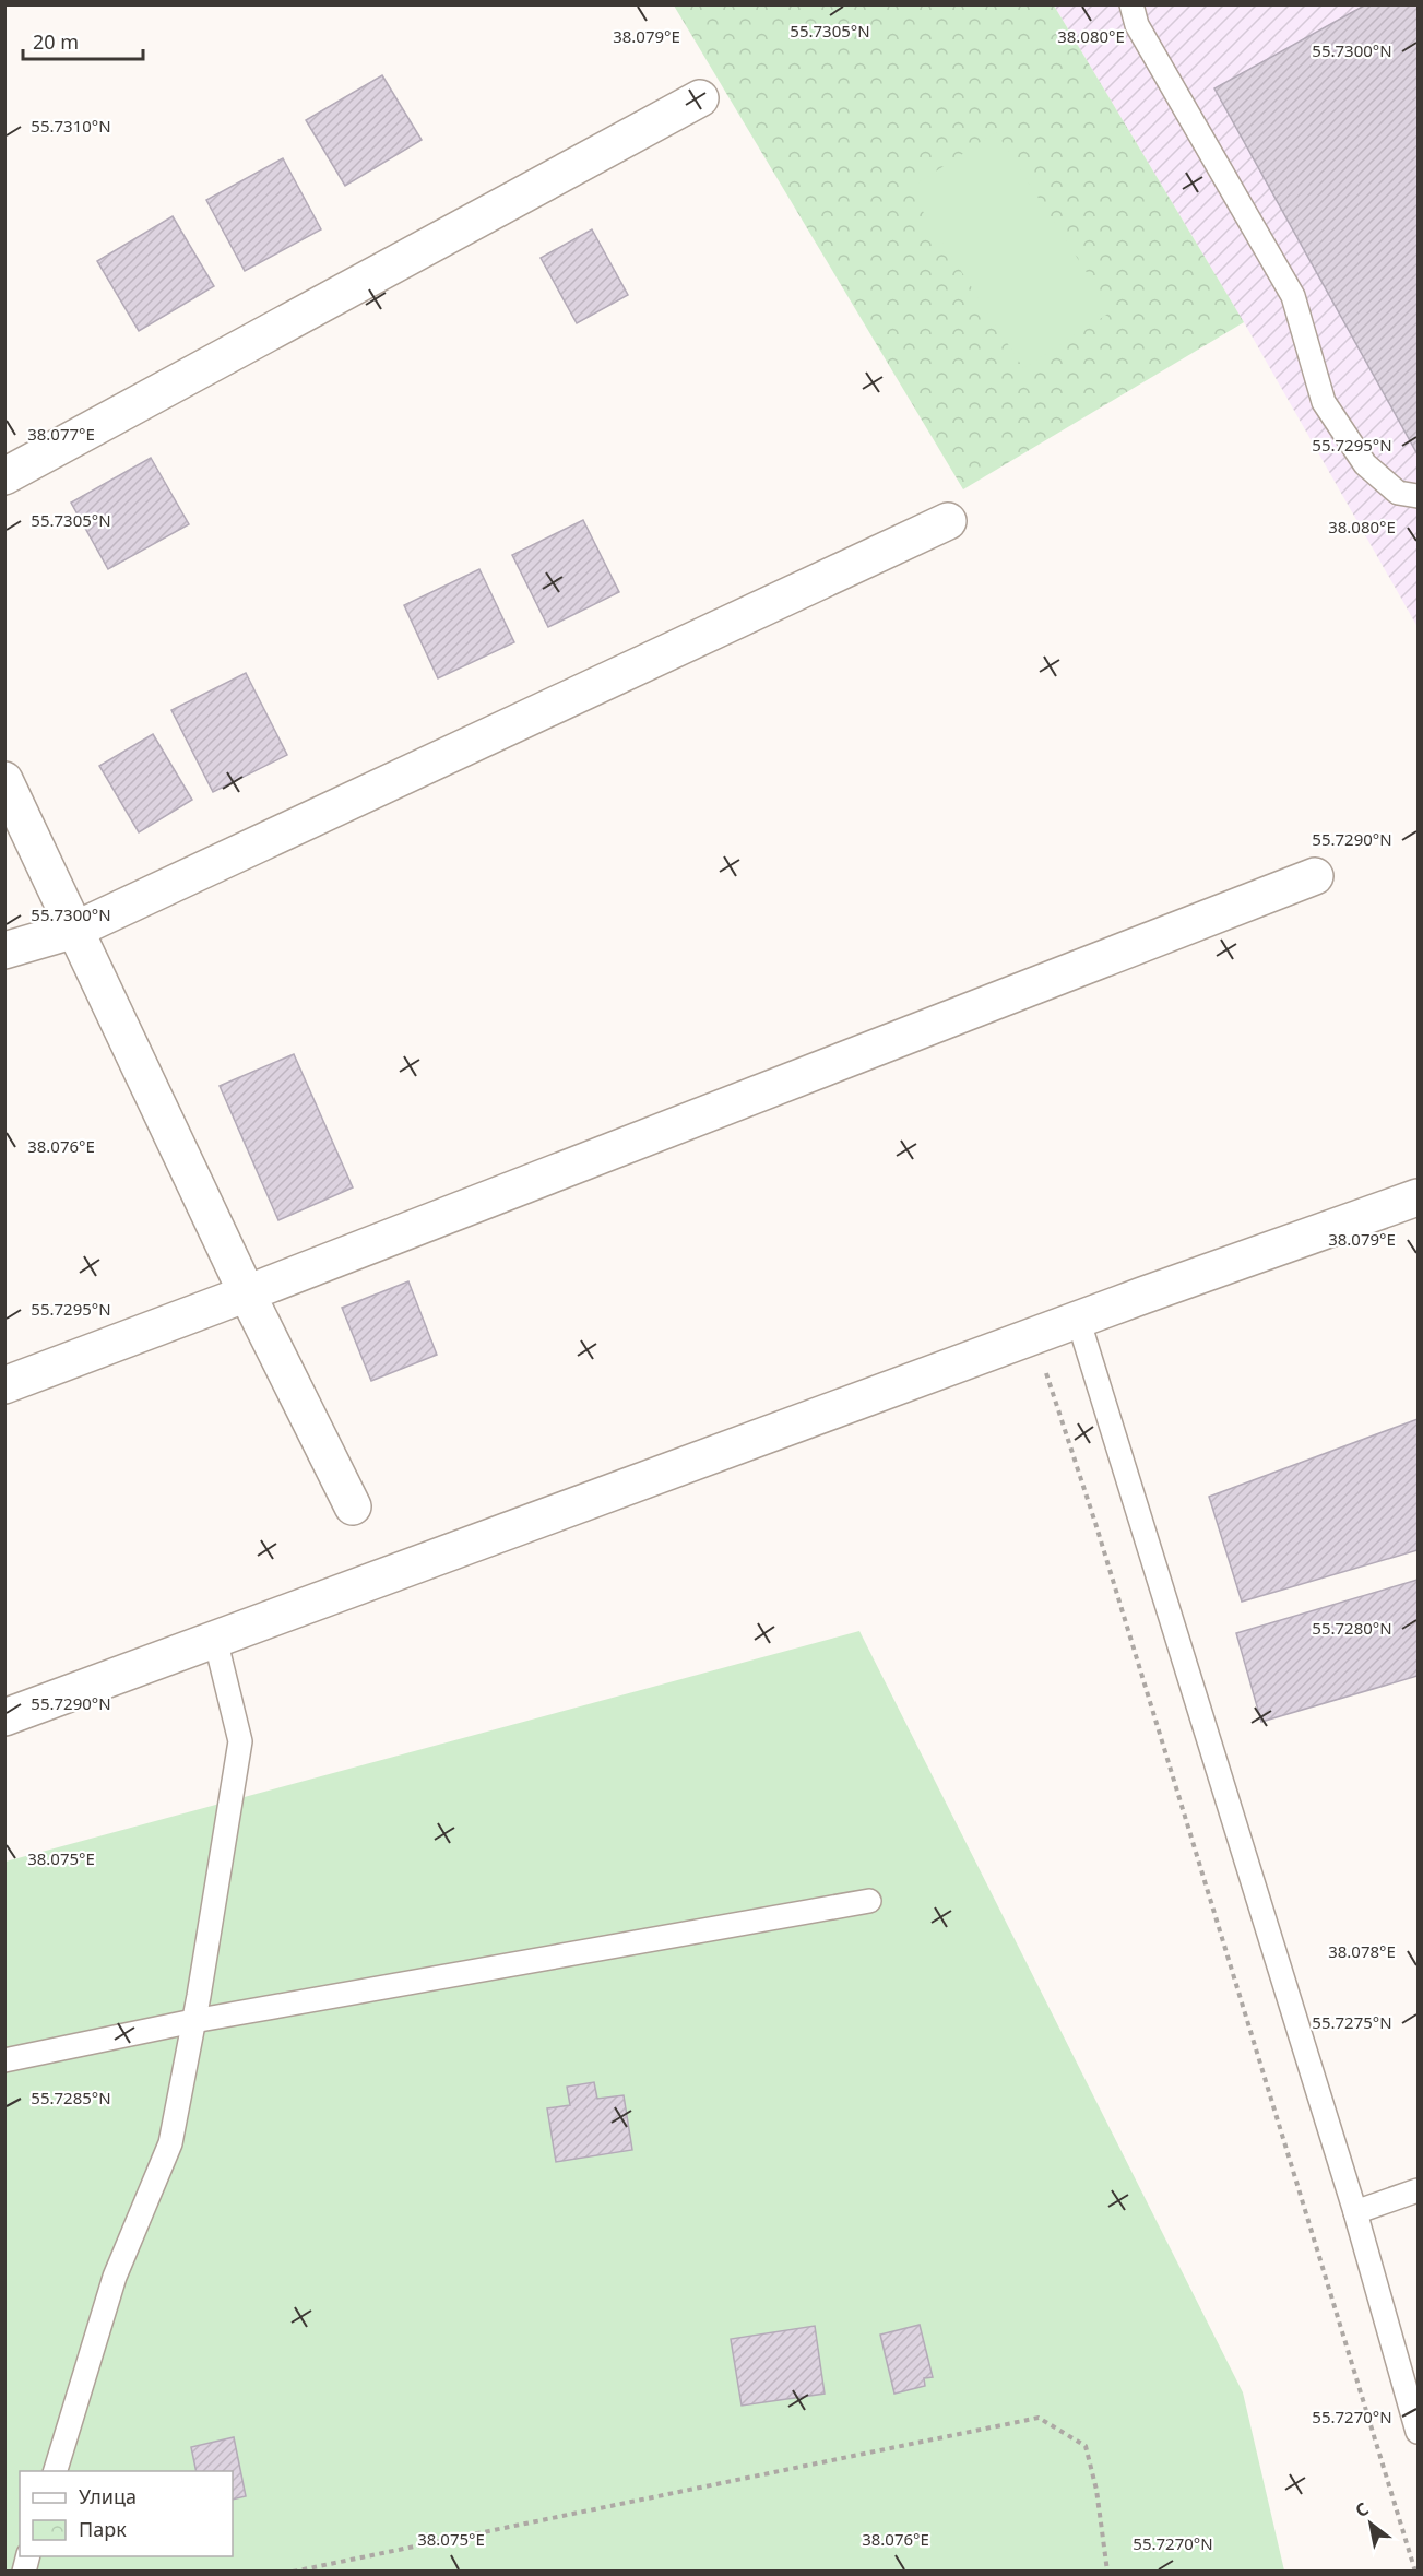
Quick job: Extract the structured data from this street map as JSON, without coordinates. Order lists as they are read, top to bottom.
{
  "legend": ["Улица", "Парк"],
  "scale_bar": "20 m",
  "north": "top left",
  "coordinates": [
    "55.7305°N",
    "38.080°E",
    "38.079°E",
    "55.7300°N",
    "55.7310°N",
    "38.077°E",
    "55.7295°N",
    "55.7290°N",
    "38.076°E",
    "55.7280°N",
    "38.075°E",
    "38.078°E",
    "55.7275°N",
    "55.7285°N",
    "55.7270°N"
  ]
}
